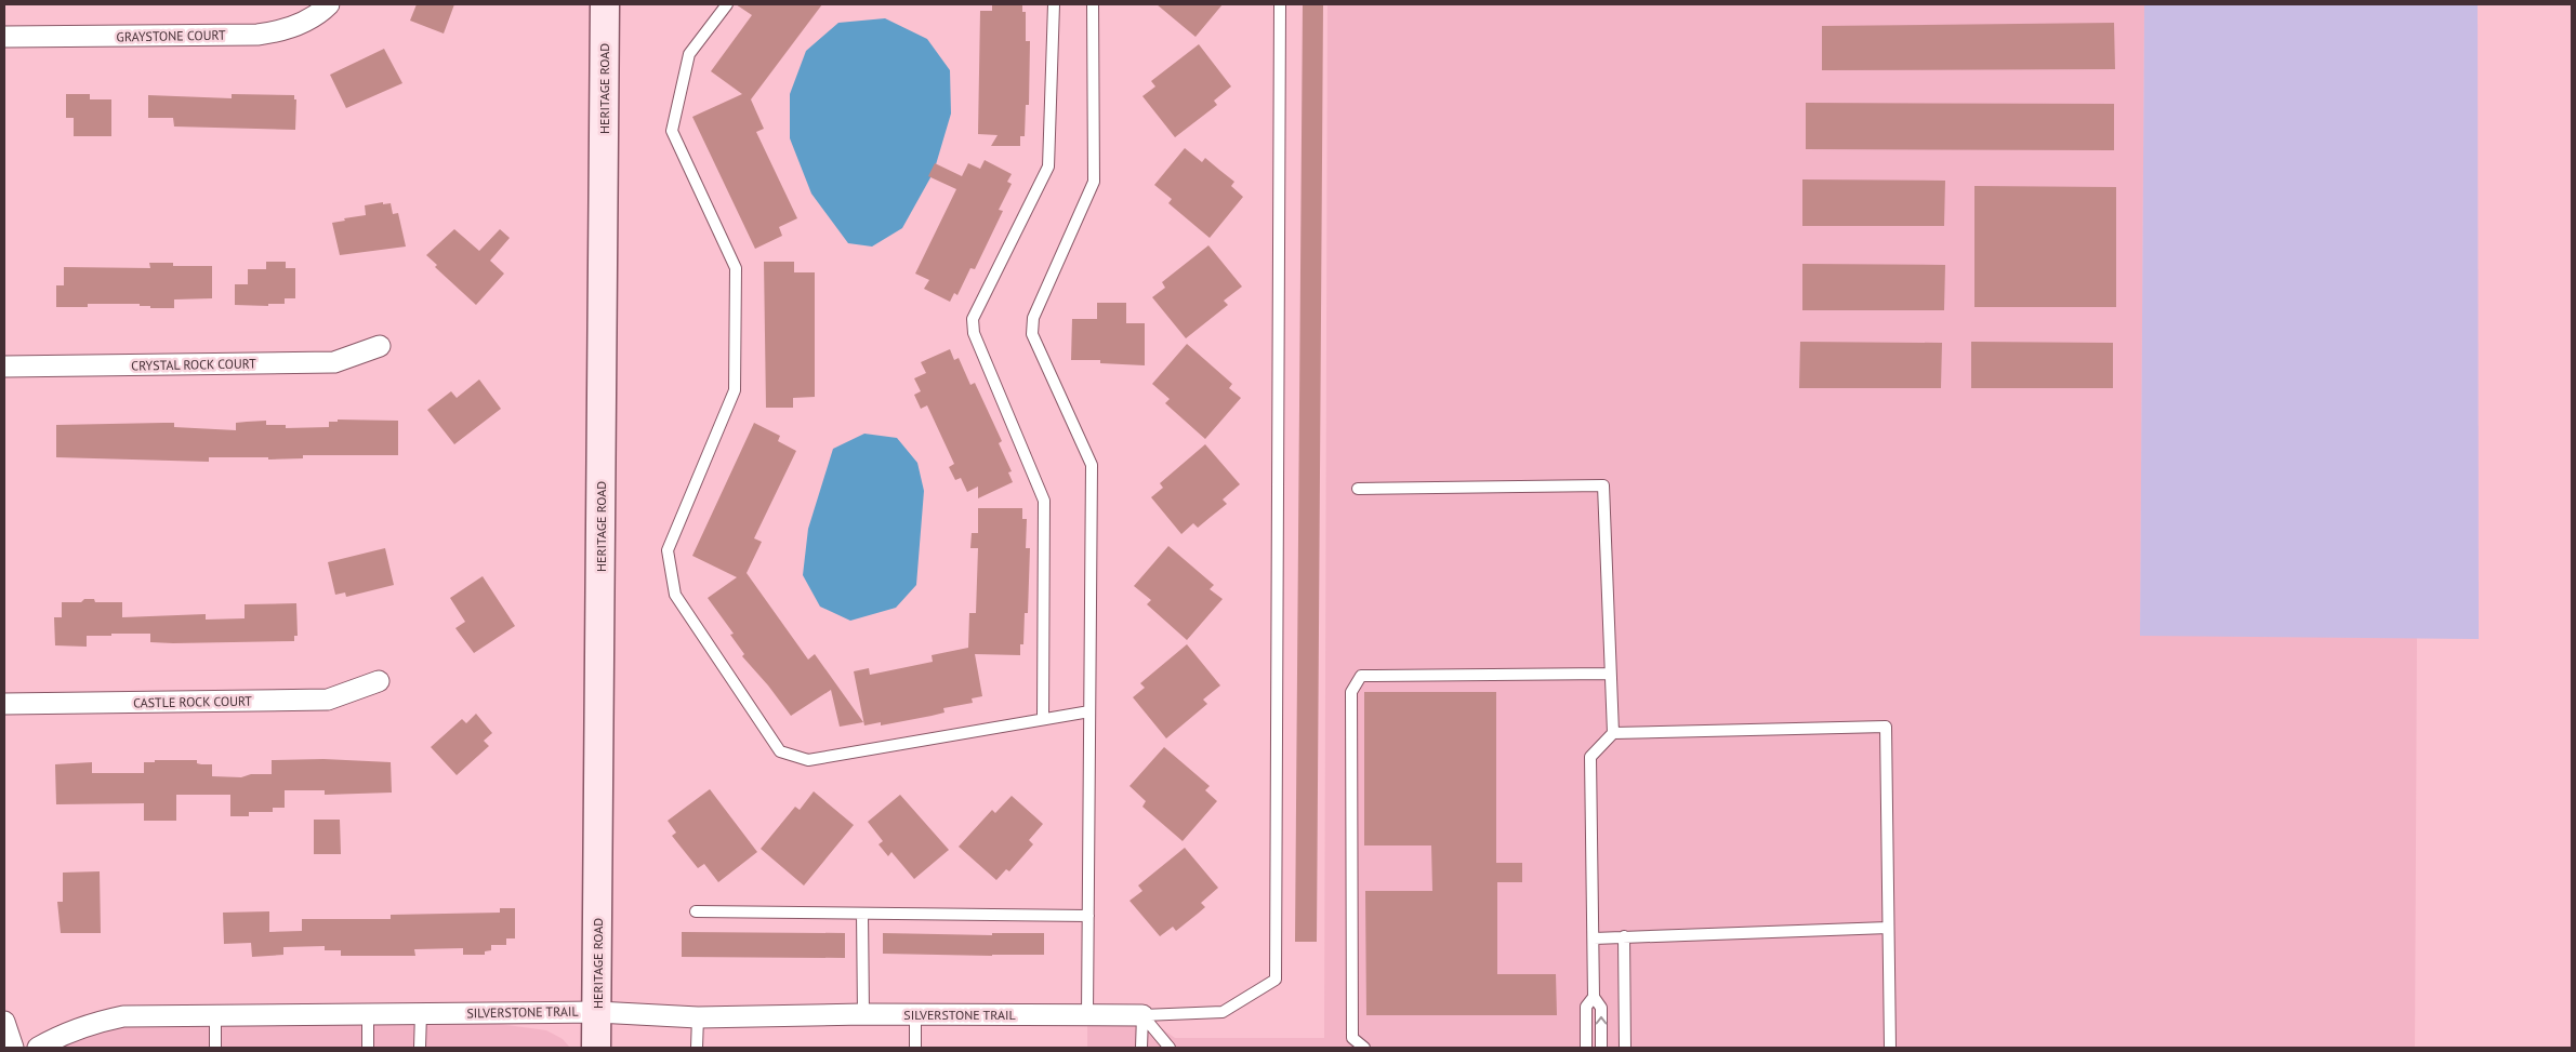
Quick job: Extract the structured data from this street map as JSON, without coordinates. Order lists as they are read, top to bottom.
{
  "streets": {
    "main road": ["HERITAGE ROAD"],
    "street": [
      "GRAYSTONE COURT",
      "CRYSTAL ROCK COURT",
      "CASTLE ROCK COURT",
      "SILVERSTONE TRAIL"
    ]
  },
  "crossings": [
    ["HERITAGE ROAD", "SILVERSTONE TRAIL"]
  ]
}
